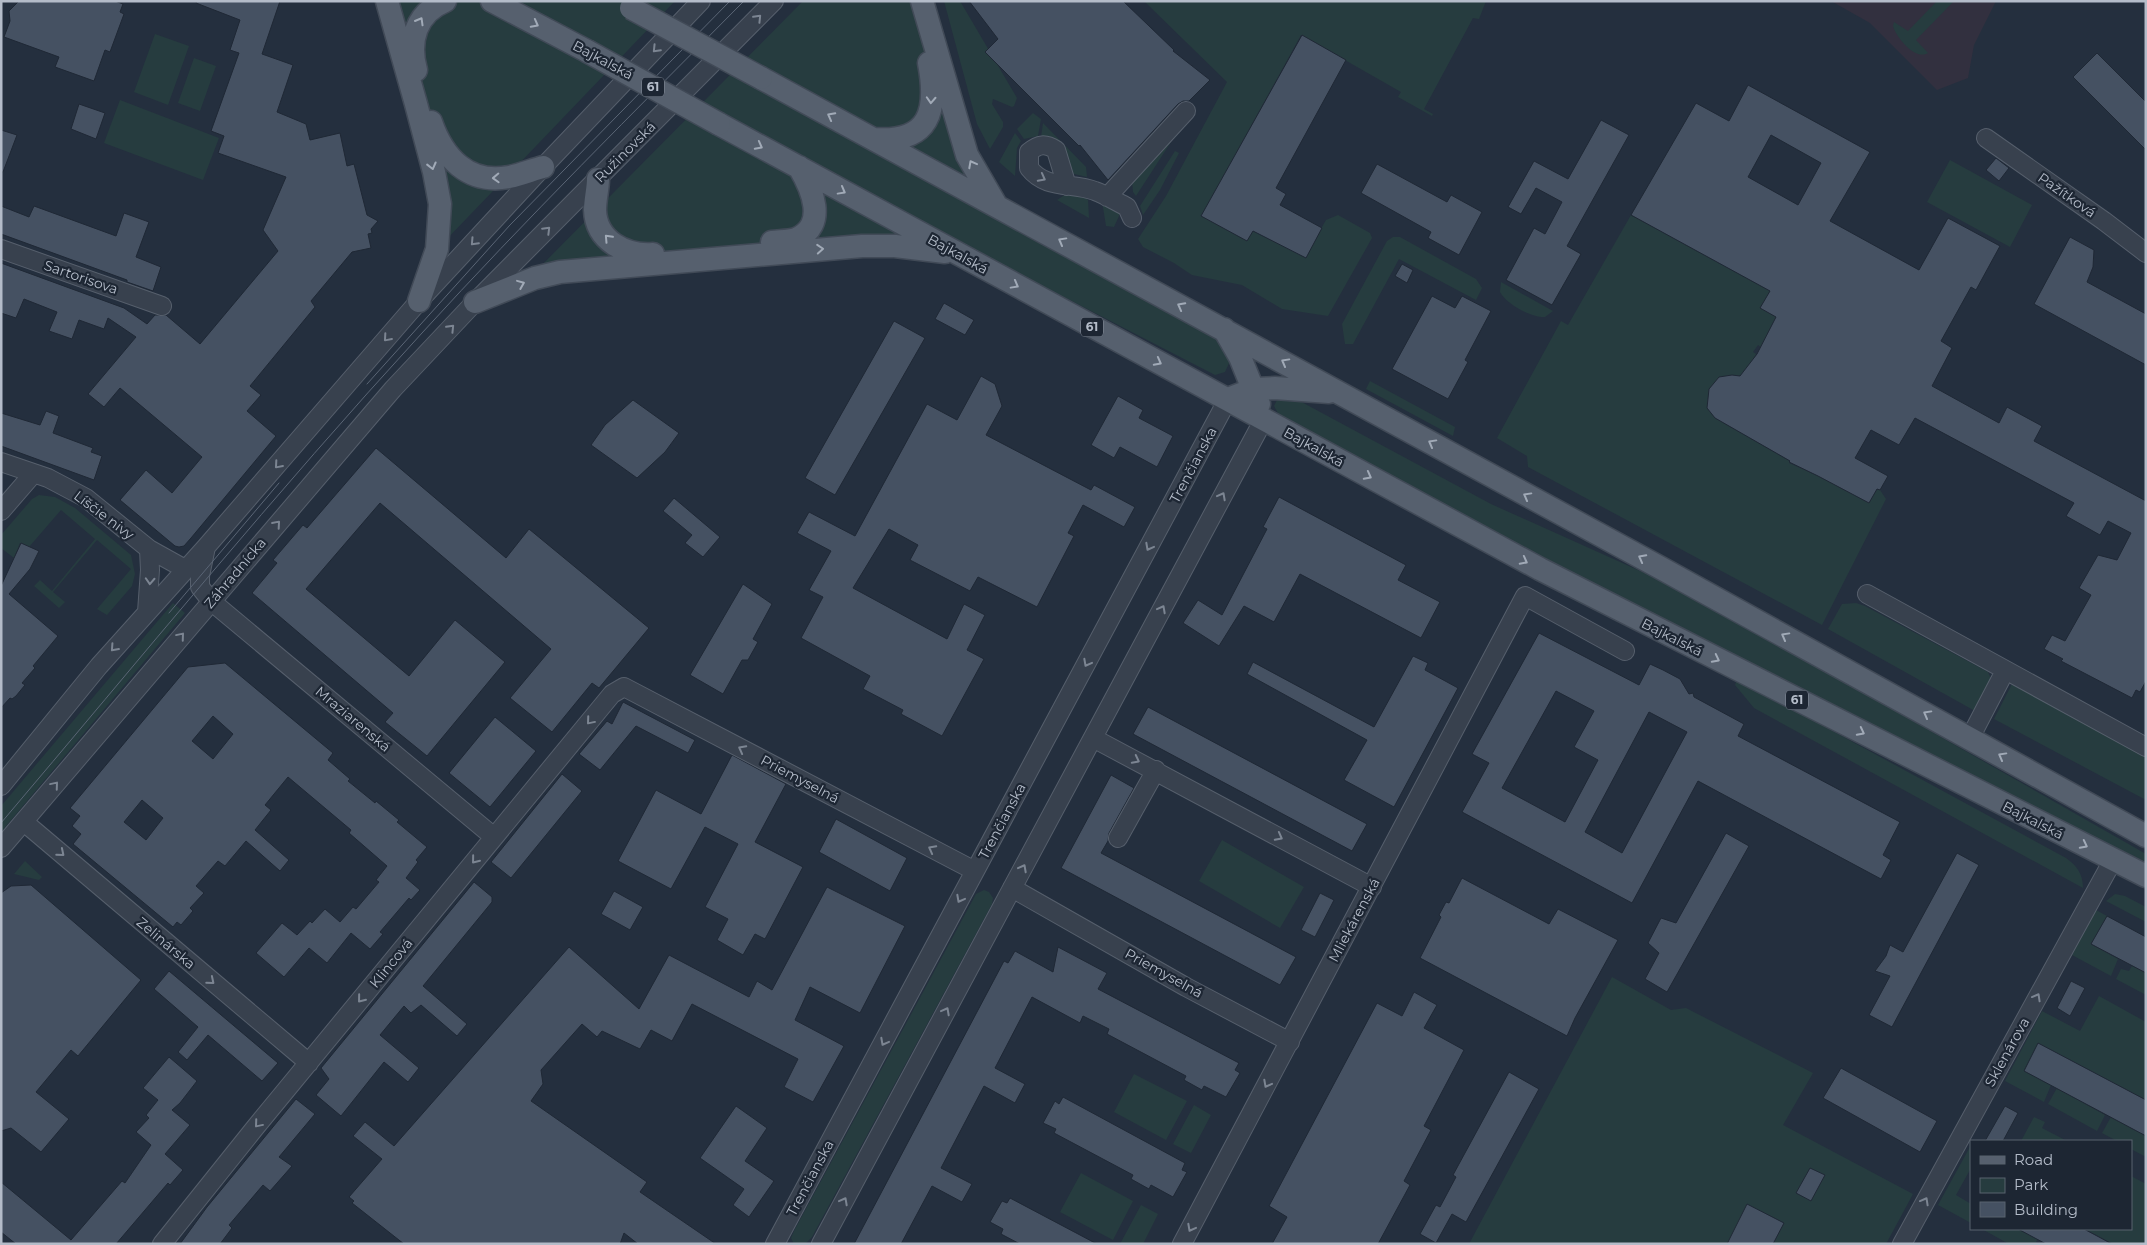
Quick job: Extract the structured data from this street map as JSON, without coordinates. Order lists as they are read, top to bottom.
{
  "streets": {
    "main road": ["Bajkalská", "61"],
    "street": [
      "Ružinovská",
      "Pažítková",
      "Sartorisova",
      "Trenčianska",
      "Líščie nivy",
      "Záhradnícka",
      "Mraziarenská",
      "Priemyselná",
      "Mliekárenská",
      "Zelinárska",
      "Klincová",
      "Sklenárova"
    ]
  },
  "crossings": [
    ["Bajkalská", "Trenčianska"],
    ["Bajkalská", "Sklenárova"],
    ["Ružinovská", "Záhradnícka"],
    ["Trenčianska", "Priemyselná"],
    ["Záhradnícka", "Mraziarenská"],
    ["Záhradnícka", "Zelinárska"],
    ["Mraziarenská", "Klincová"],
    ["Priemyselná", "Mliekárenská"],
    ["Priemyselná", "Klincová"],
    ["Zelinárska", "Klincová"]
  ],
  "one_way": [
    "Priemyselná",
    "Zelinárska",
    "Klincová",
    "Sklenárova"
  ],
  "legend": ["Road", "Park", "Building"]
}
